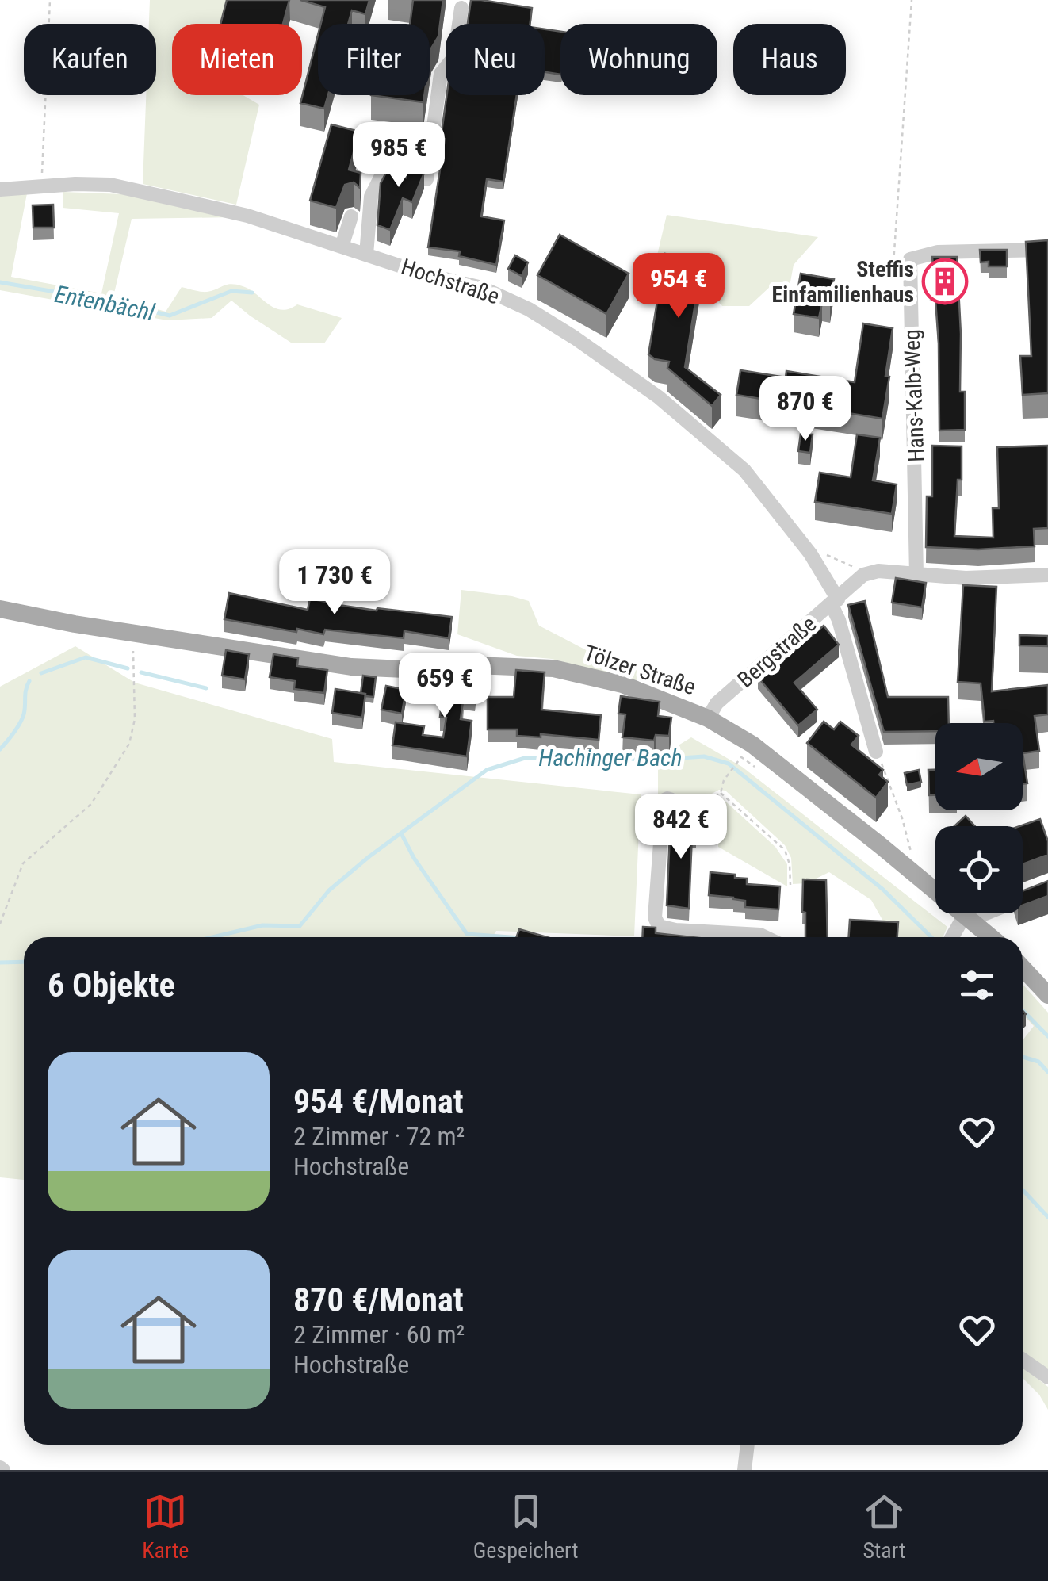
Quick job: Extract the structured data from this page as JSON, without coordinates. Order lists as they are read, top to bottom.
{
  "streets": {
    "main road": ["Tölzer Straße"],
    "street": ["Hochstraße", "Hans-Kalb-Weg", "Bergstraße"]
  },
  "crossings": [
    ["Hochstraße", "Bergstraße"],
    ["Hans-Kalb-Weg", "Bergstraße"],
    ["Bergstraße", "Tölzer Straße"]
  ],
  "water": ["Entenbächl", "Hachinger Bach"],
  "places": {
    "building": ["Steffis Einfamilienhaus"]
  },
  "north": "left",
  "page": {
    "chip": [
      "Kaufen",
      "Mieten",
      "Filter",
      "Neu",
      "Wohnung",
      "Haus"
    ],
    "price": [
      "985 €",
      "954 €",
      "870 €",
      "1 730 €",
      "659 €",
      "842 €"
    ],
    "heading": "6 Objekte",
    "list": [
      {
        "name": "954 €/Monat",
        "note": "2 Zimmer · 72 m² · Hochstraße"
      },
      {
        "name": "870 €/Monat",
        "note": "2 Zimmer · 60 m² · Hochstraße"
      }
    ],
    "tabs": ["Karte", "Gespeichert", "Start"]
  }
}
